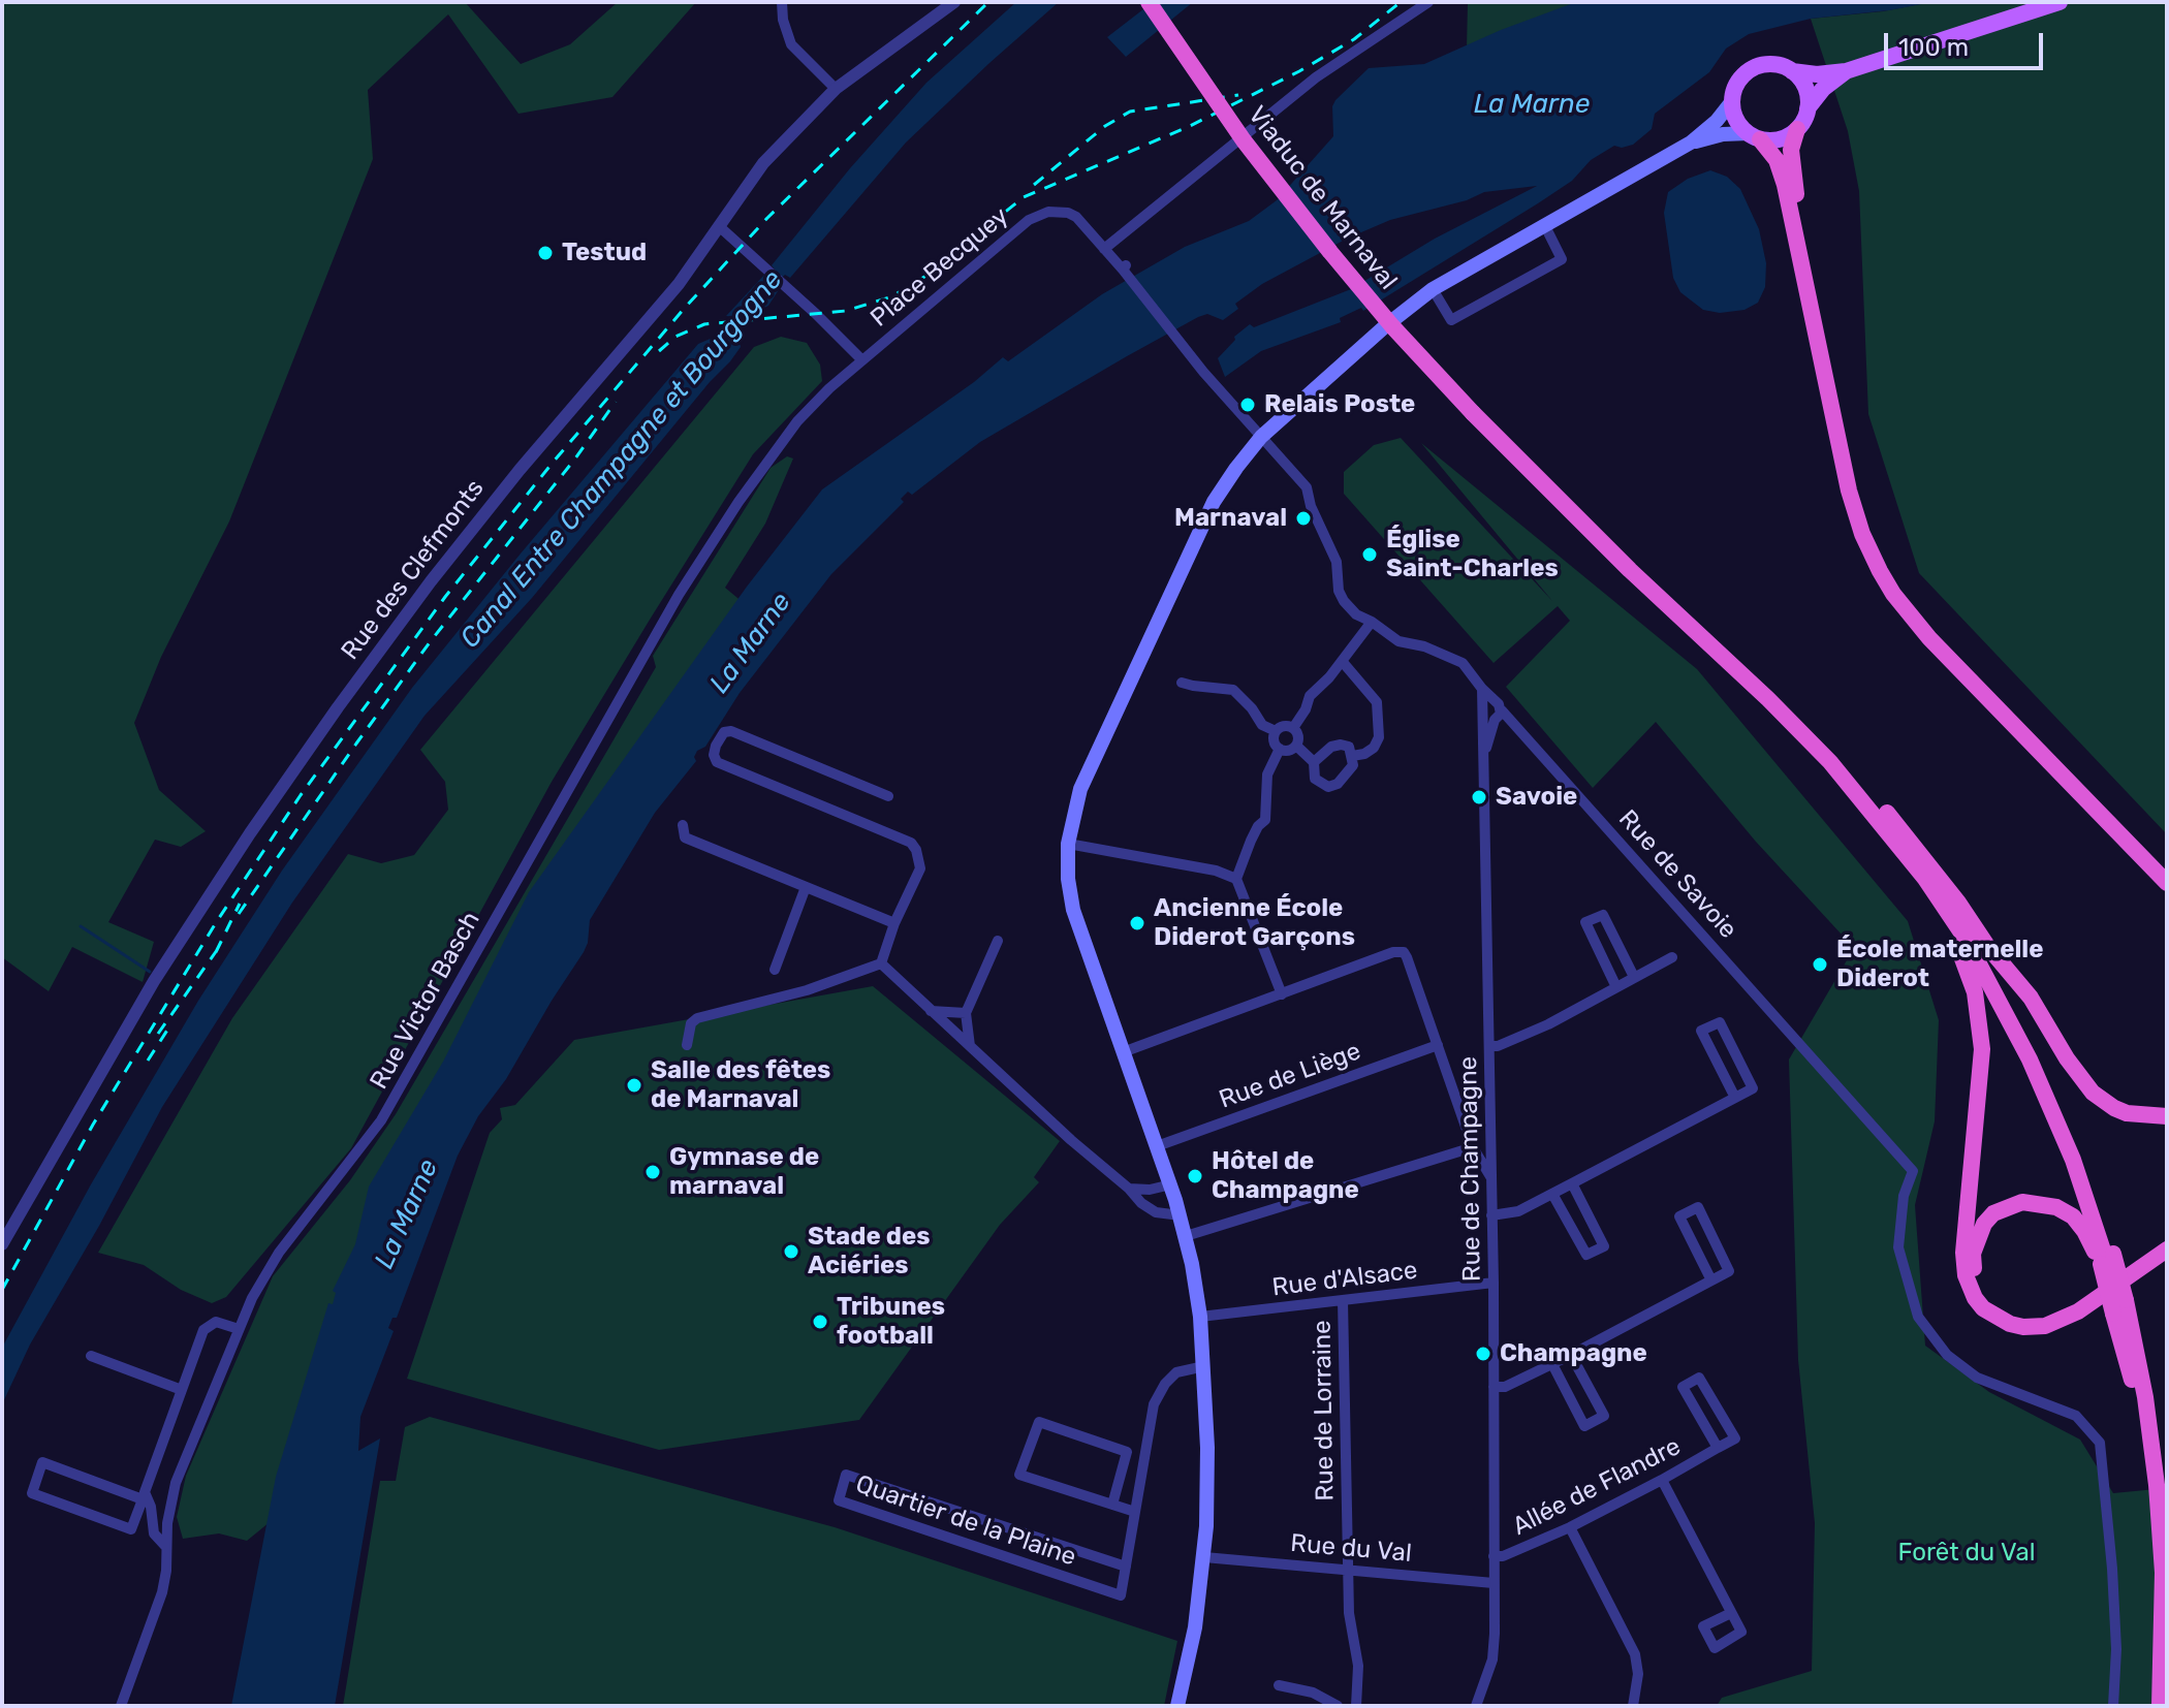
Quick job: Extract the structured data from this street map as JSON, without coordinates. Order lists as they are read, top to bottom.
{
  "streets": {
    "highway": ["Viaduc de Marnaval"],
    "street": [
      "Place Becquey",
      "Rue des Clefmonts",
      "Rue de Savoie",
      "Rue Victor Basch",
      "Rue de Liège",
      "Rue de Champagne",
      "Rue d'Alsace",
      "Rue de Lorraine",
      "Allée de Flandre",
      "Quartier de la Plaine",
      "Rue du Val"
    ]
  },
  "crossings": [
    ["Place Becquey", "Rue de Savoie"],
    ["Place Becquey", "Rue Victor Basch"],
    ["Rue de Savoie", "Rue de Champagne"],
    ["Rue de Champagne", "Rue d'Alsace"],
    ["Rue de Champagne", "Allée de Flandre"],
    ["Rue de Champagne", "Rue du Val"],
    ["Rue d'Alsace", "Rue de Lorraine"],
    ["Rue de Lorraine", "Rue du Val"]
  ],
  "water": ["La Marne", "Canal Entre Champagne et Bourgogne"],
  "parks": ["Forêt du Val"],
  "places": [
    "Testud",
    "Relais Poste",
    "Marnaval",
    "Église Saint-Charles",
    "Savoie",
    "Ancienne École Diderot Garçons",
    "École maternelle Diderot",
    "Salle des fêtes de Marnaval",
    "Gymnase de marnaval",
    "Hôtel de Champagne",
    "Stade des Aciéries",
    "Tribunes football",
    "Champagne"
  ],
  "scale_bar": "100 m"
}
